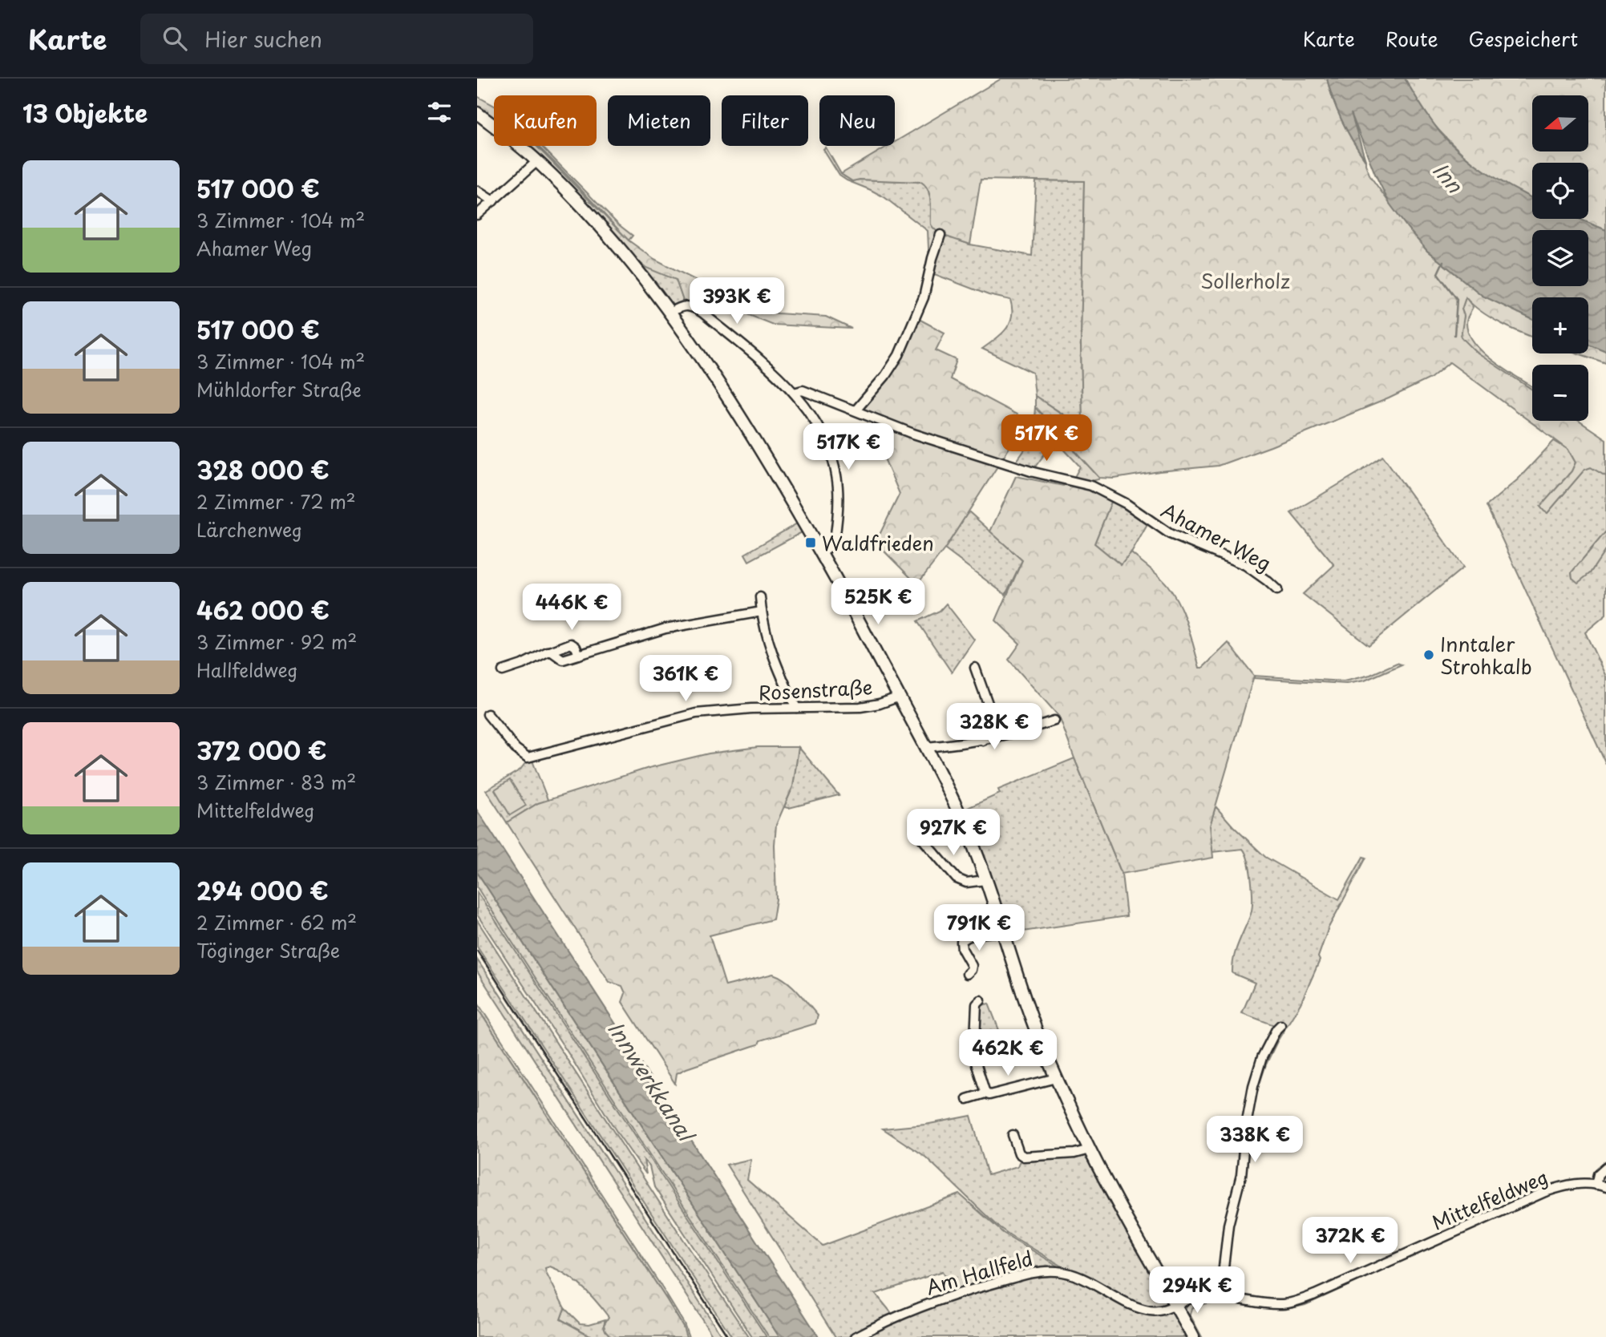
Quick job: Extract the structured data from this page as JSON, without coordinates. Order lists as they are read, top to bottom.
{
  "streets": {
    "street": [
      "Ahamer Weg",
      "Rosenstraße",
      "Mittelfeldweg",
      "Am Hallfeld"
    ]
  },
  "crossings": [
    ["Mittelfeldweg", "Am Hallfeld"]
  ],
  "water": ["Inn", "Innwerkkanal"],
  "parks": ["Sollerholz"],
  "places": {
    "transit": ["Waldfrieden"],
    "other": ["Inntaler Strohkalb"]
  },
  "north": "left",
  "page": {
    "header": "Karte",
    "search": "Hier suchen",
    "nav": ["Karte", "Route", "Gespeichert"],
    "heading": "13 Objekte",
    "map_buttons": ["+", "−"],
    "chip": [
      "Kaufen",
      "Mieten",
      "Filter",
      "Neu"
    ],
    "list": [
      {
        "name": "517 000 €",
        "note": "3 Zimmer · 104 m² · Ahamer Weg"
      },
      {
        "name": "517 000 €",
        "note": "3 Zimmer · 104 m² · Mühldorfer Straße"
      },
      {
        "name": "328 000 €",
        "note": "2 Zimmer · 72 m² · Lärchenweg"
      },
      {
        "name": "462 000 €",
        "note": "3 Zimmer · 92 m² · Hallfeldweg"
      },
      {
        "name": "372 000 €",
        "note": "3 Zimmer · 83 m² · Mittelfeldweg"
      },
      {
        "name": "294 000 €",
        "note": "2 Zimmer · 62 m² · Töginger Straße"
      }
    ],
    "price": [
      "393K €",
      "517K €",
      "517K €",
      "525K €",
      "446K €",
      "361K €",
      "328K €",
      "927K €",
      "791K €",
      "462K €",
      "338K €",
      "372K €",
      "294K €"
    ]
  }
}
